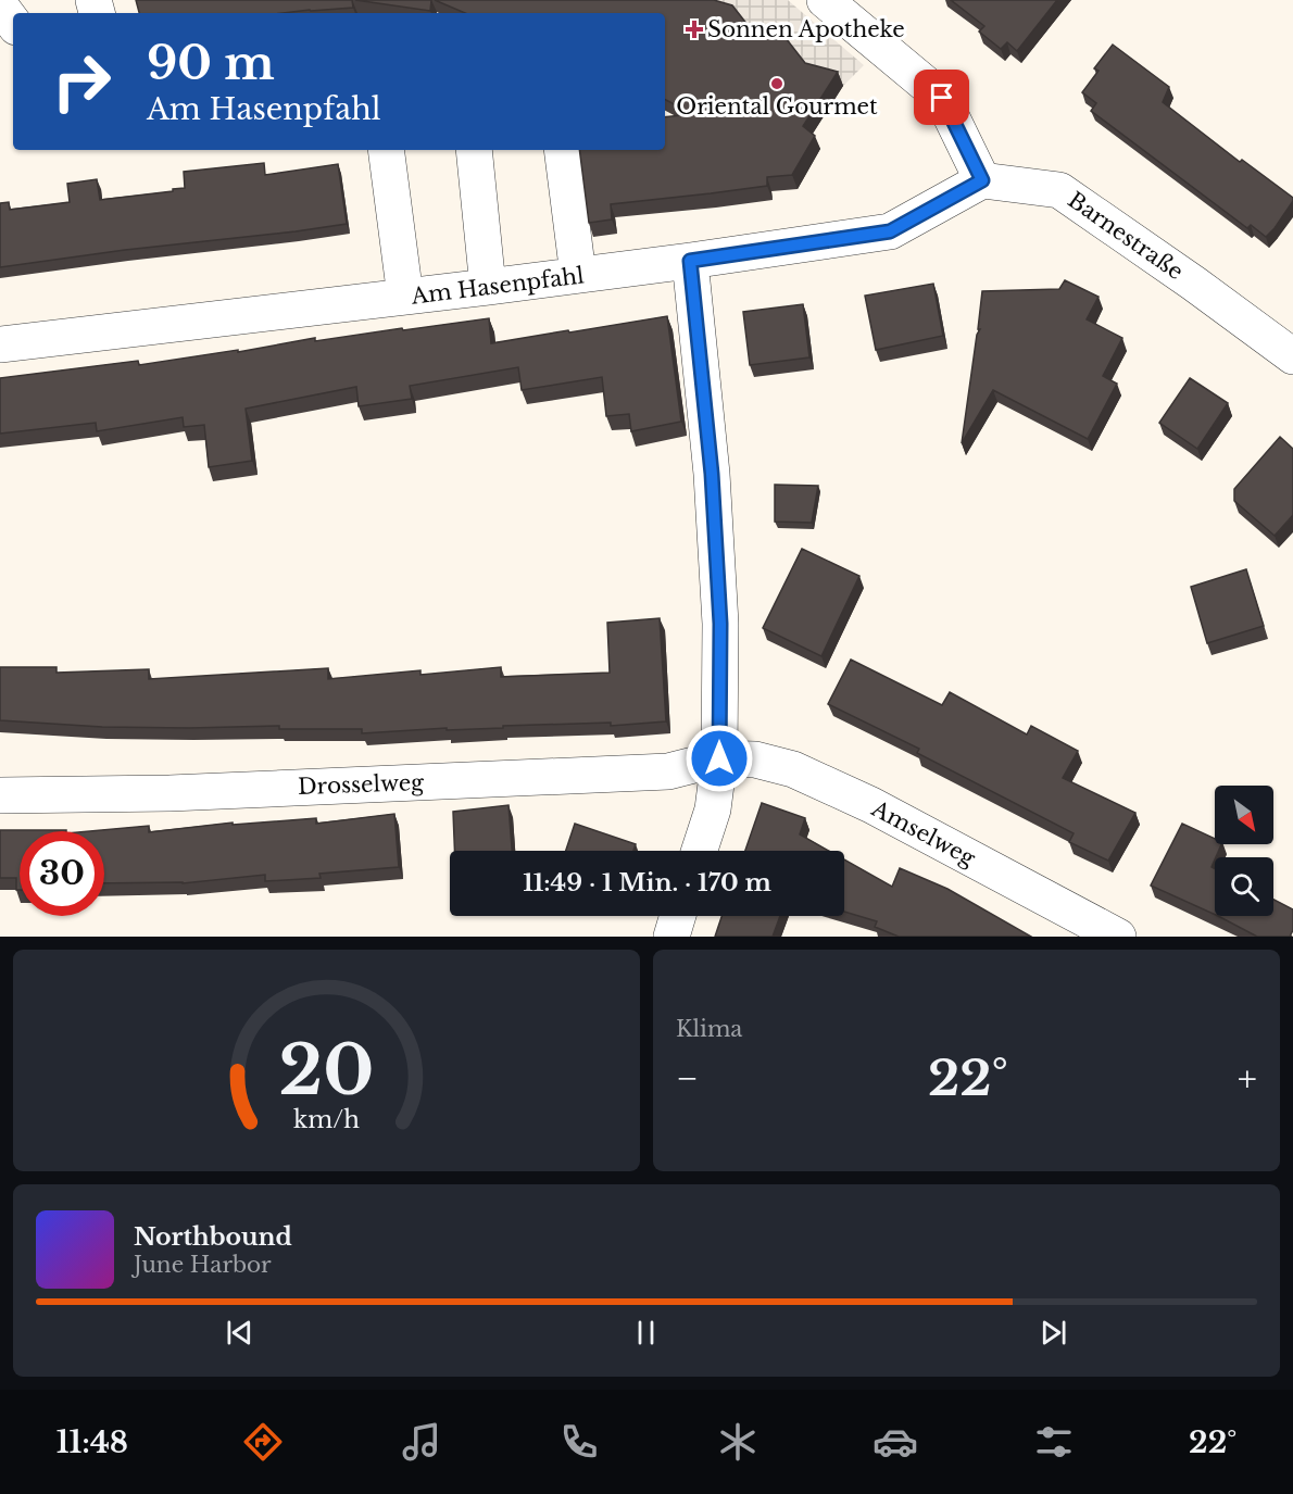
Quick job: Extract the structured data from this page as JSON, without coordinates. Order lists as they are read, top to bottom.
{
  "streets": {
    "street": [
      "Barnestraße",
      "Am Hasenpfahl",
      "Drosselweg",
      "Amselweg"
    ]
  },
  "crossings": [
    ["Barnestraße", "Am Hasenpfahl"],
    ["Drosselweg", "Amselweg"]
  ],
  "places": {
    "health": ["Sonnen Apotheke"],
    "other": ["Oriental Gourmet"]
  },
  "north": "bottom right",
  "page": {
    "turn": ["90 m", "Am Hasenpfahl"],
    "limit": "30",
    "trip": "11:49 · 1 Min. · 170 m",
    "tile": "Klima",
    "heat": ["−", "22°", "+"],
    "song": ["Northbound", "June Harbor"],
    "tabs": ["11:48", "22°"],
    "gauge": ["20", "km/h"]
  }
}
